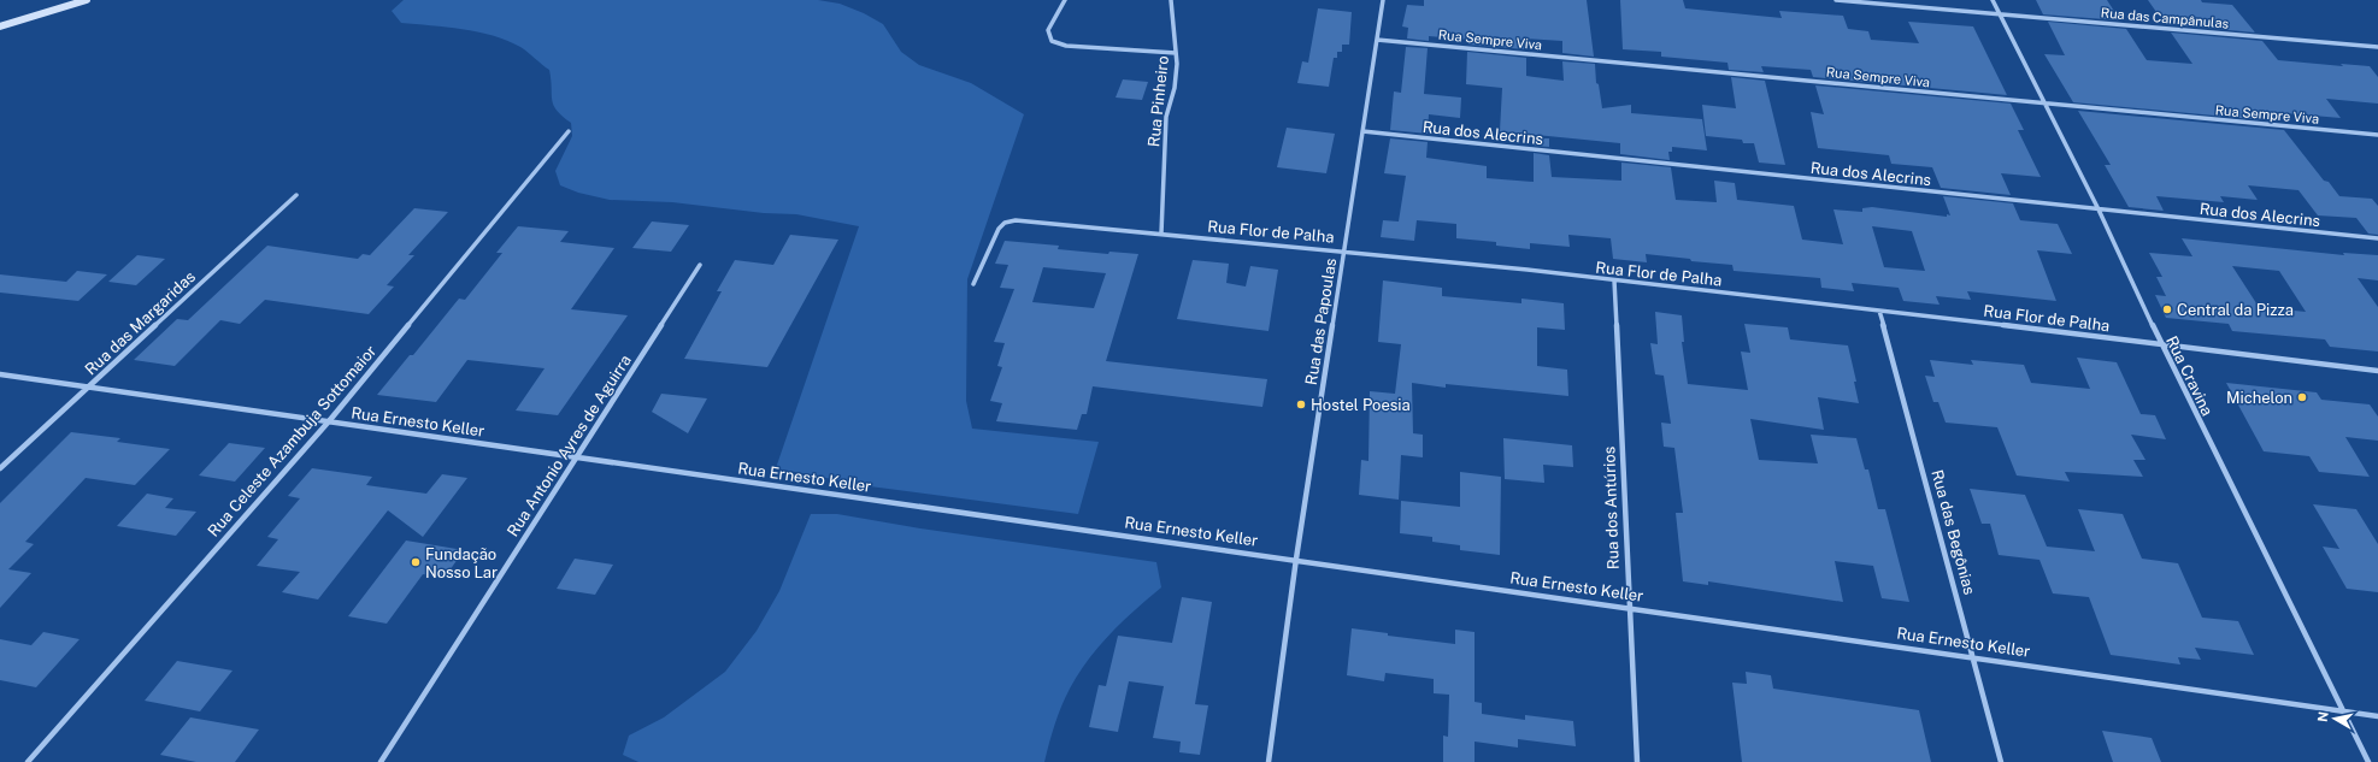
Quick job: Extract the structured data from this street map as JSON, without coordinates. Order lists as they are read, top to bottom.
{
  "streets": {
    "street": [
      "Rua das Campânulas",
      "Rua Sempre Viva",
      "Rua Pinheiro",
      "Rua dos Alecrins",
      "Rua Flor de Palha",
      "Rua das Papoulas",
      "Rua das Margaridas",
      "Rua Cravina",
      "Rua Ernesto Keller",
      "Rua Celeste Azambuja Sottomaior",
      "Rua Antonio Ayres de Aguirra",
      "Rua dos Antúrios",
      "Rua das Begônias"
    ]
  },
  "crossings": [
    ["Rua das Campânulas", "Rua Cravina"],
    ["Rua Sempre Viva", "Rua das Papoulas"],
    ["Rua Sempre Viva", "Rua Cravina"],
    ["Rua Pinheiro", "Rua Flor de Palha"],
    ["Rua dos Alecrins", "Rua das Papoulas"],
    ["Rua dos Alecrins", "Rua Cravina"],
    ["Rua Flor de Palha", "Rua das Papoulas"],
    ["Rua Flor de Palha", "Rua Cravina"],
    ["Rua Flor de Palha", "Rua dos Antúrios"],
    ["Rua Flor de Palha", "Rua das Begônias"],
    ["Rua das Papoulas", "Rua Ernesto Keller"],
    ["Rua das Margaridas", "Rua Ernesto Keller"],
    ["Rua Cravina", "Rua Ernesto Keller"],
    ["Rua Ernesto Keller", "Rua Celeste Azambuja Sottomaior"],
    ["Rua Ernesto Keller", "Rua Antonio Ayres de Aguirra"],
    ["Rua Ernesto Keller", "Rua dos Antúrios"],
    ["Rua Ernesto Keller", "Rua das Begônias"]
  ],
  "places": [
    "Central da Pizza",
    "Michelon",
    "Hostel Poesia",
    "Fundação Nosso Lar"
  ],
  "north": "left"
}
